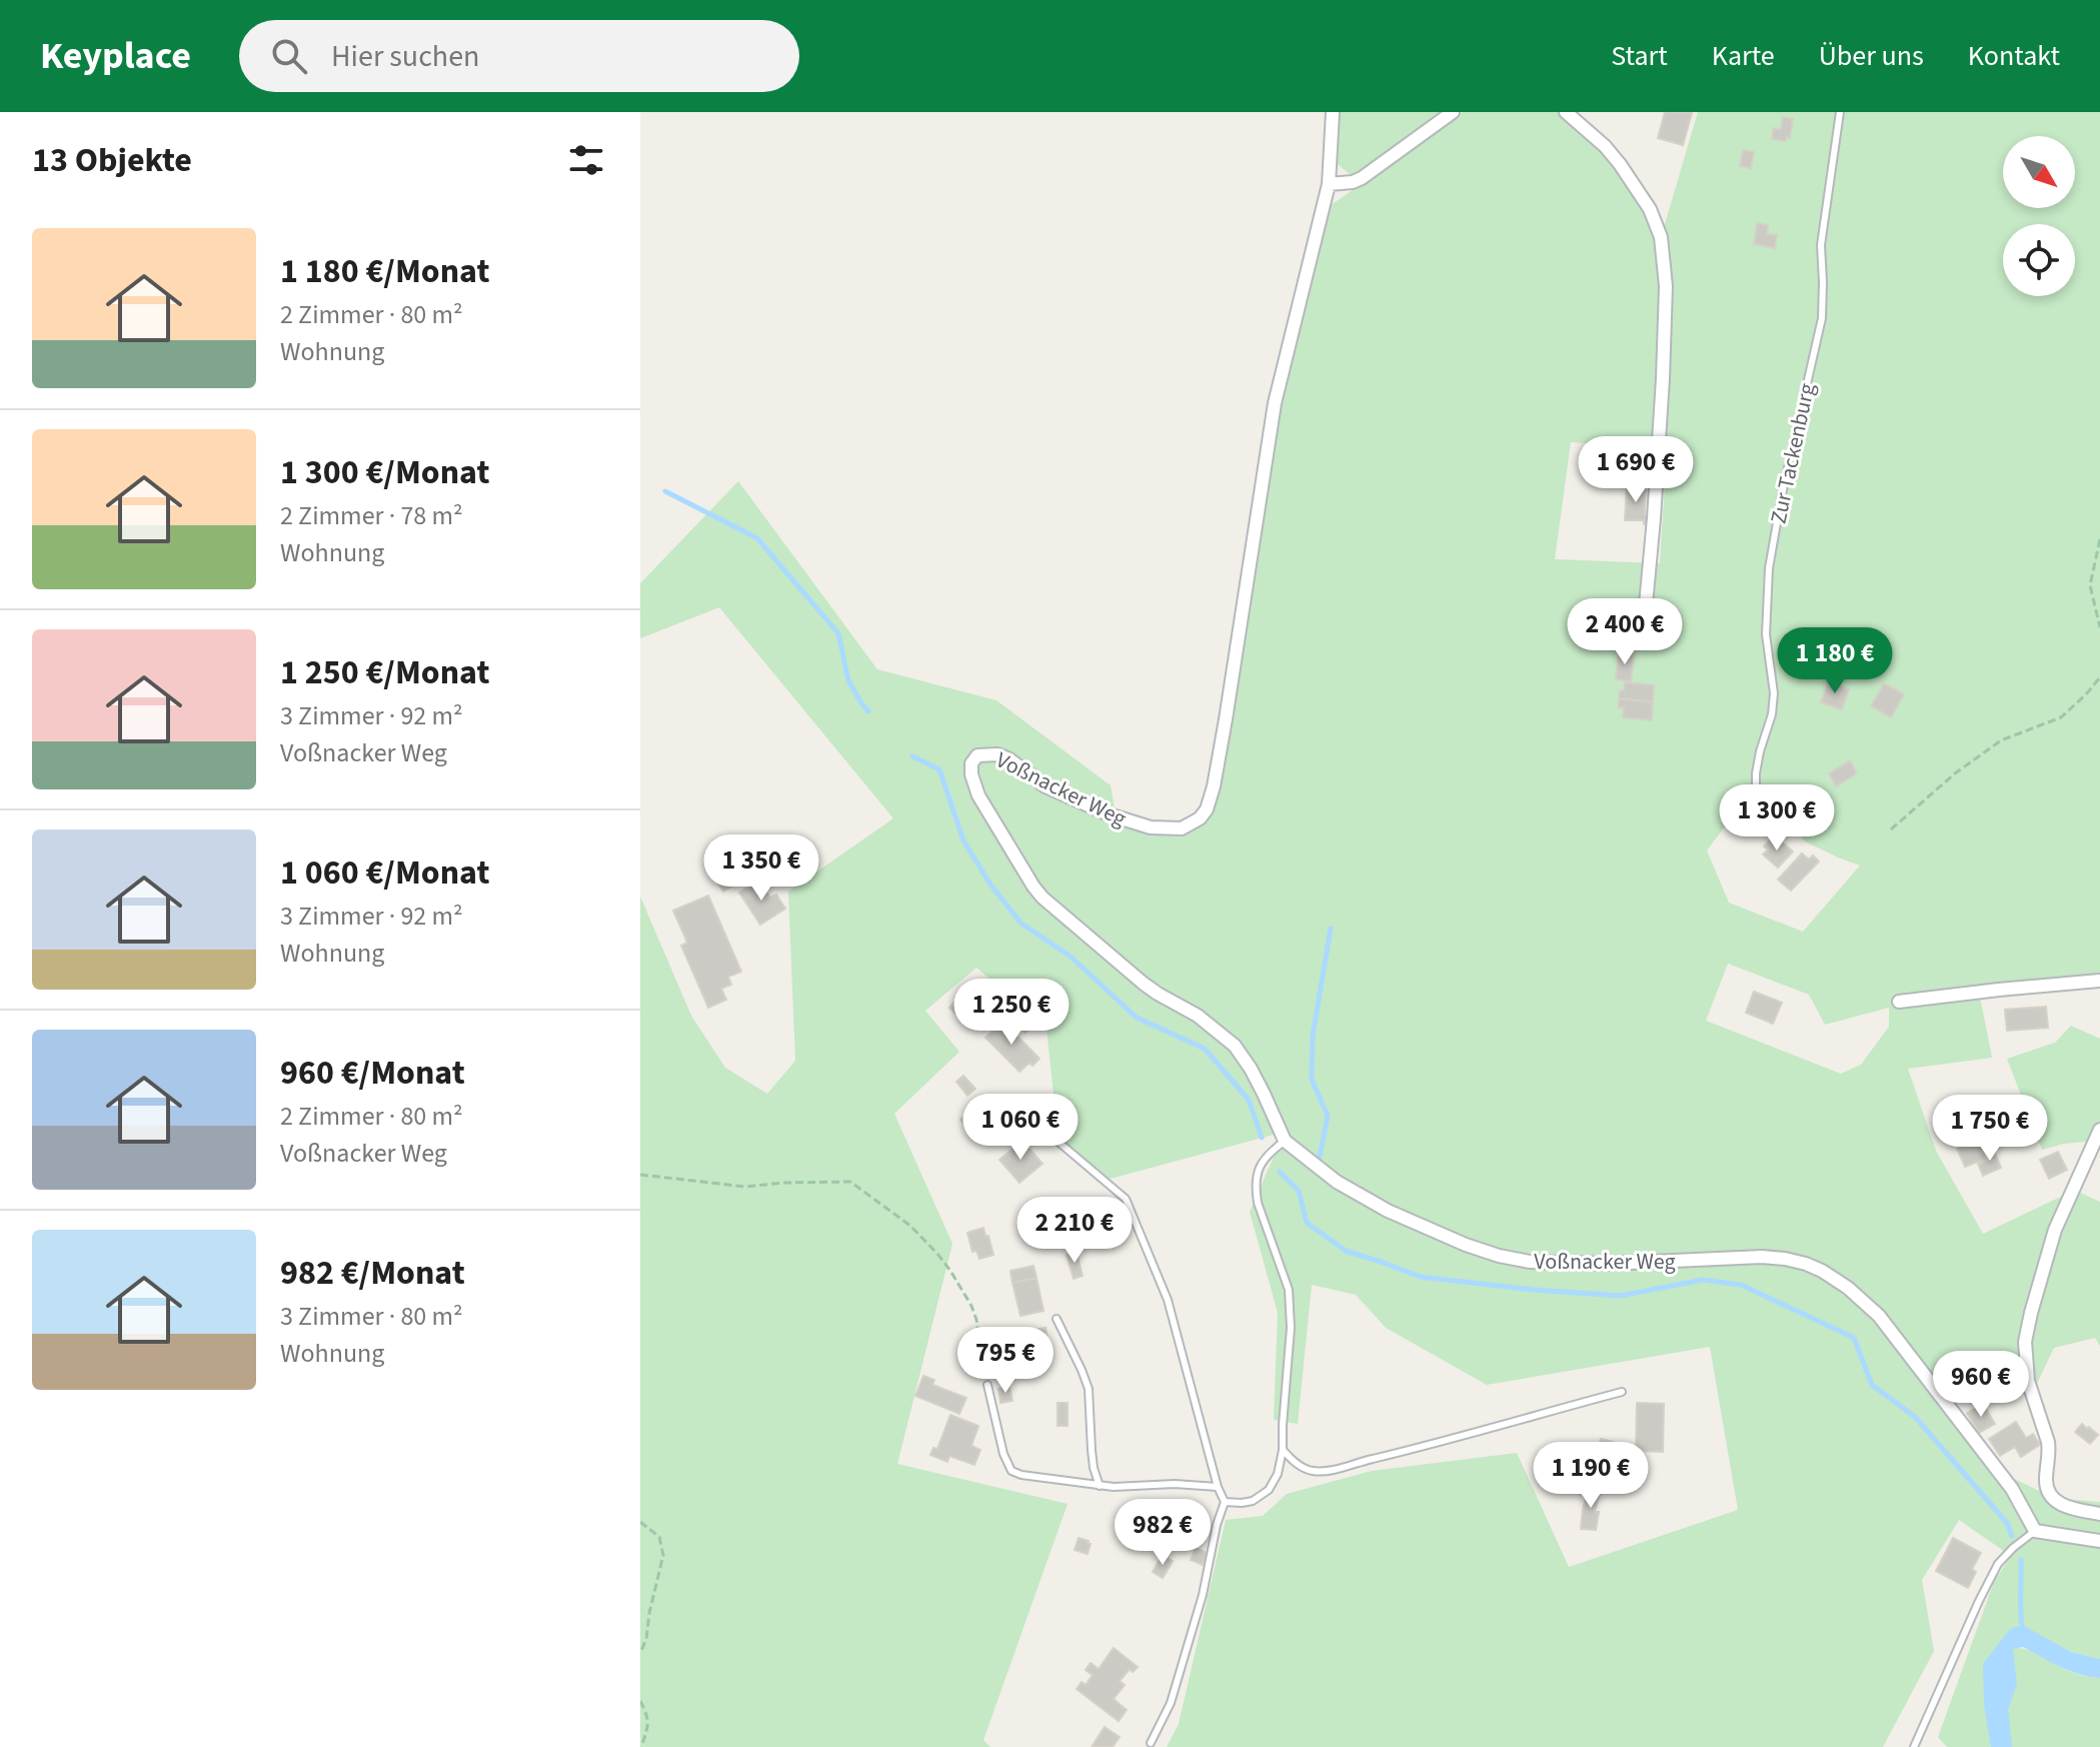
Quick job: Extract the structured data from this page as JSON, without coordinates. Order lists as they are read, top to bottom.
{
  "streets": {
    "street": ["Voßnacker Weg"],
    "lane": ["Zur Tackenburg"]
  },
  "north": "bottom right",
  "page": {
    "header": "Keyplace",
    "search": "Hier suchen",
    "nav": [
      "Start",
      "Karte",
      "Über uns",
      "Kontakt"
    ],
    "heading": "13 Objekte",
    "list": [
      {
        "name": "1 180 €/Monat",
        "note": "2 Zimmer · 80 m² · Wohnung"
      },
      {
        "name": "1 300 €/Monat",
        "note": "2 Zimmer · 78 m² · Wohnung"
      },
      {
        "name": "1 250 €/Monat",
        "note": "3 Zimmer · 92 m² · Voßnacker Weg"
      },
      {
        "name": "1 060 €/Monat",
        "note": "3 Zimmer · 92 m² · Wohnung"
      },
      {
        "name": "960 €/Monat",
        "note": "2 Zimmer · 80 m² · Voßnacker Weg"
      },
      {
        "name": "982 €/Monat",
        "note": "3 Zimmer · 80 m² · Wohnung"
      }
    ],
    "price": [
      "1 690 €",
      "2 400 €",
      "1 180 €",
      "1 300 €",
      "1 350 €",
      "1 250 €",
      "1 060 €",
      "1 750 €",
      "2 210 €",
      "795 €",
      "960 €",
      "1 190 €",
      "982 €"
    ]
  }
}
